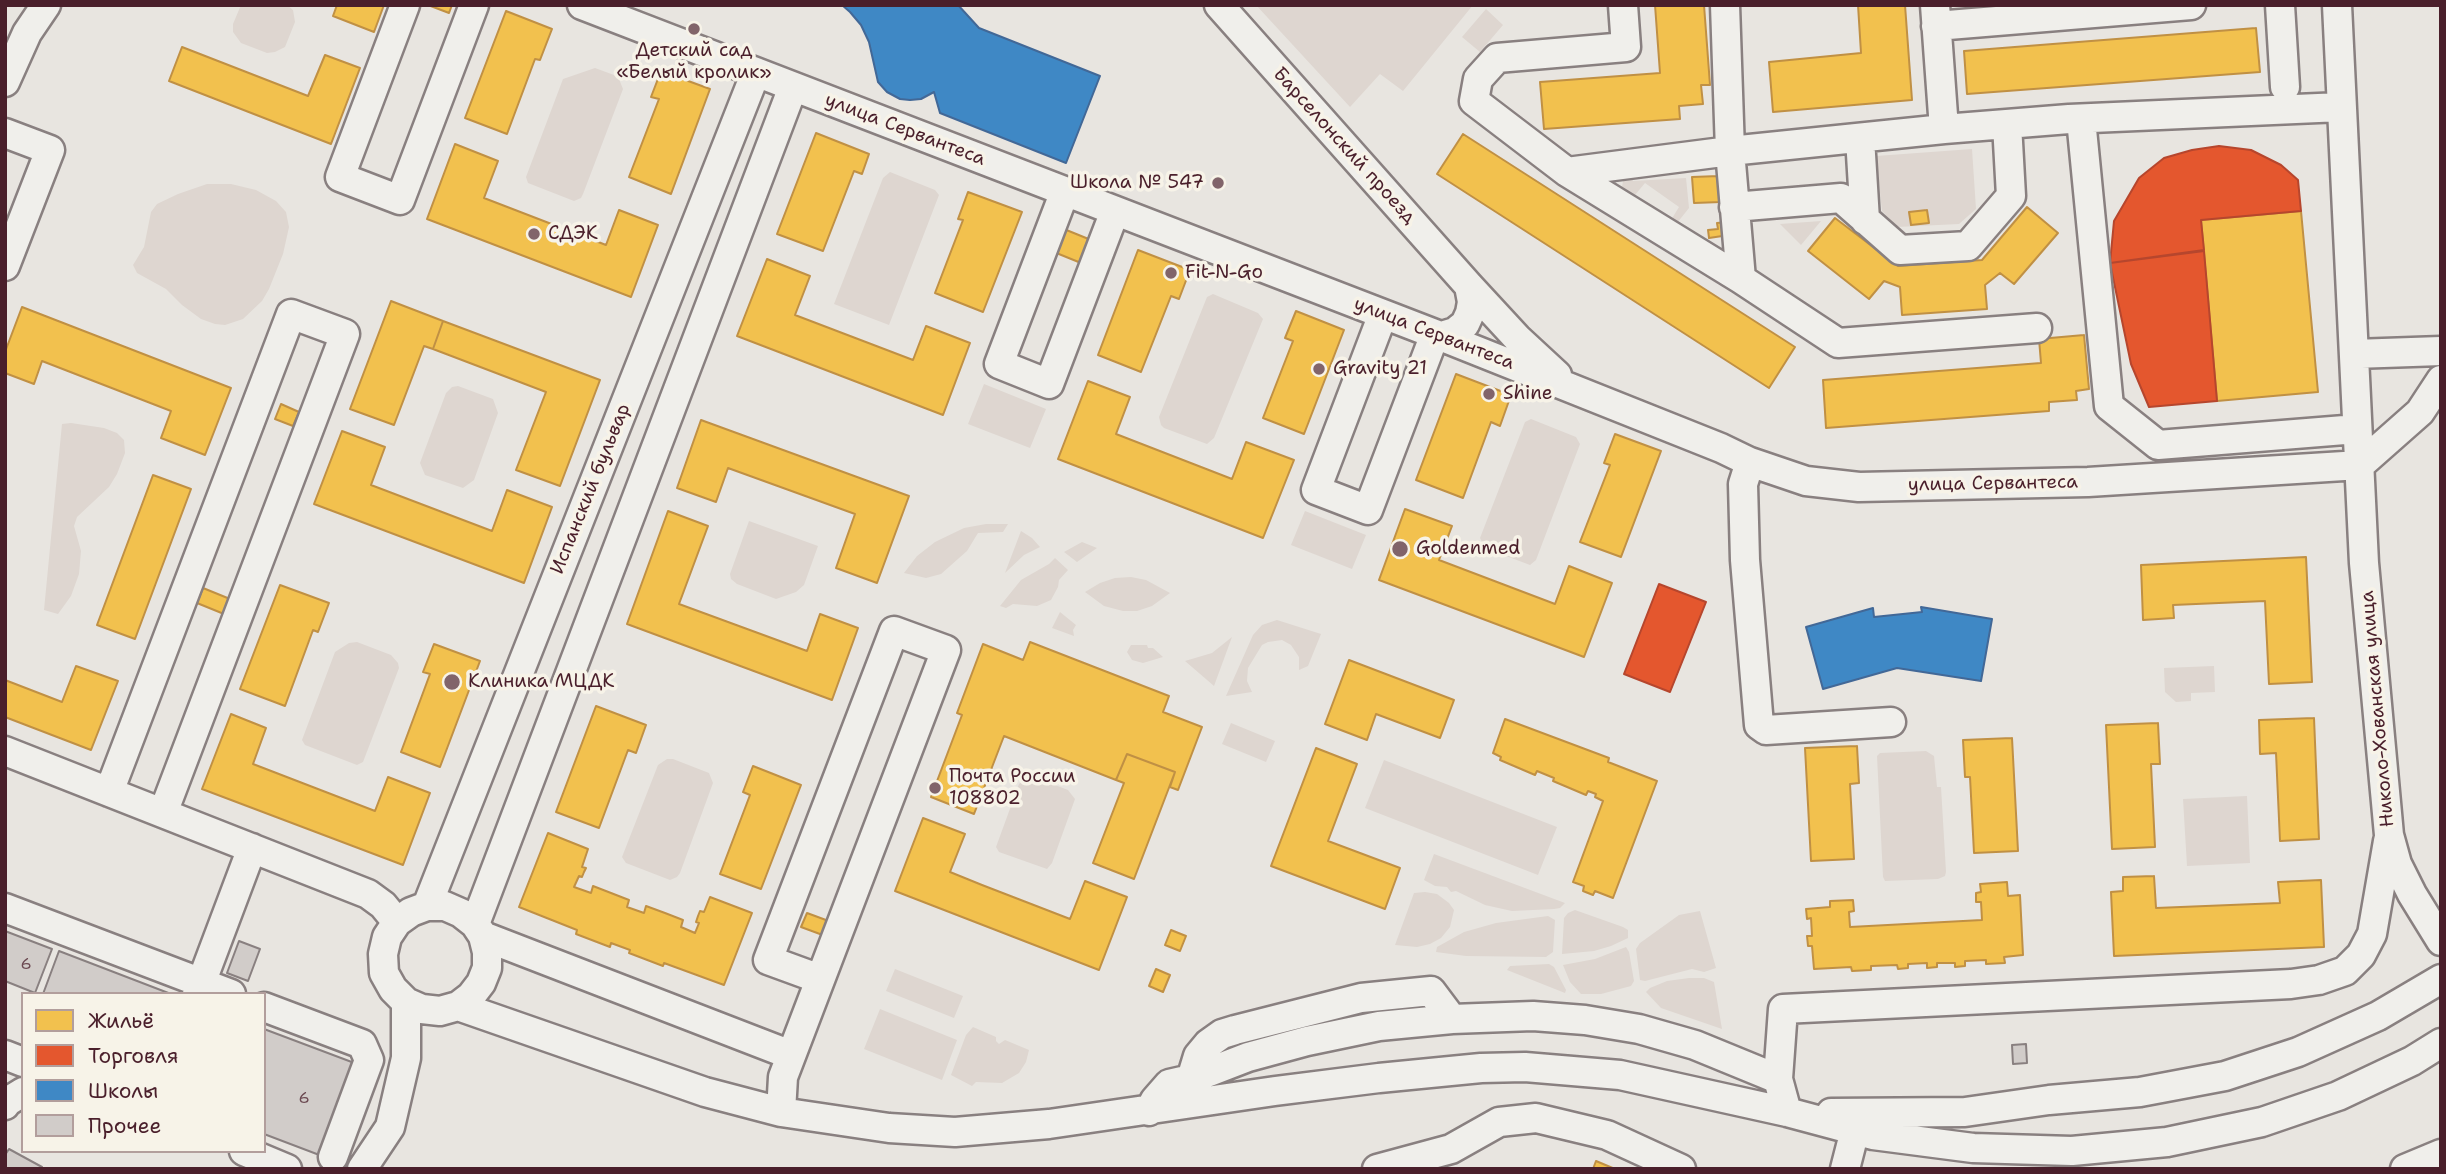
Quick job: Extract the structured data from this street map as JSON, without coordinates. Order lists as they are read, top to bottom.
{
  "streets": {
    "street": [
      "улица Сервантеса",
      "Барселонский проезд",
      "Испанский бульвар",
      "Николо-Хованская улица"
    ]
  },
  "crossings": [
    ["улица Сервантеса", "Барселонский проезд"],
    ["улица Сервантеса", "Испанский бульвар"],
    ["улица Сервантеса", "Николо-Хованская улица"]
  ],
  "places": [
    "Детский сад «Белый кролик»",
    "Школа № 547",
    "СДЭК",
    "Fit-N-Go",
    "Gravity 21",
    "Shine",
    "Goldenmed",
    "Клиника МЦДК",
    "Почта России 108802"
  ],
  "house_numbers": ["6", "6"],
  "legend": [
    "Жильё",
    "Торговля",
    "Школы",
    "Прочее"
  ]
}
